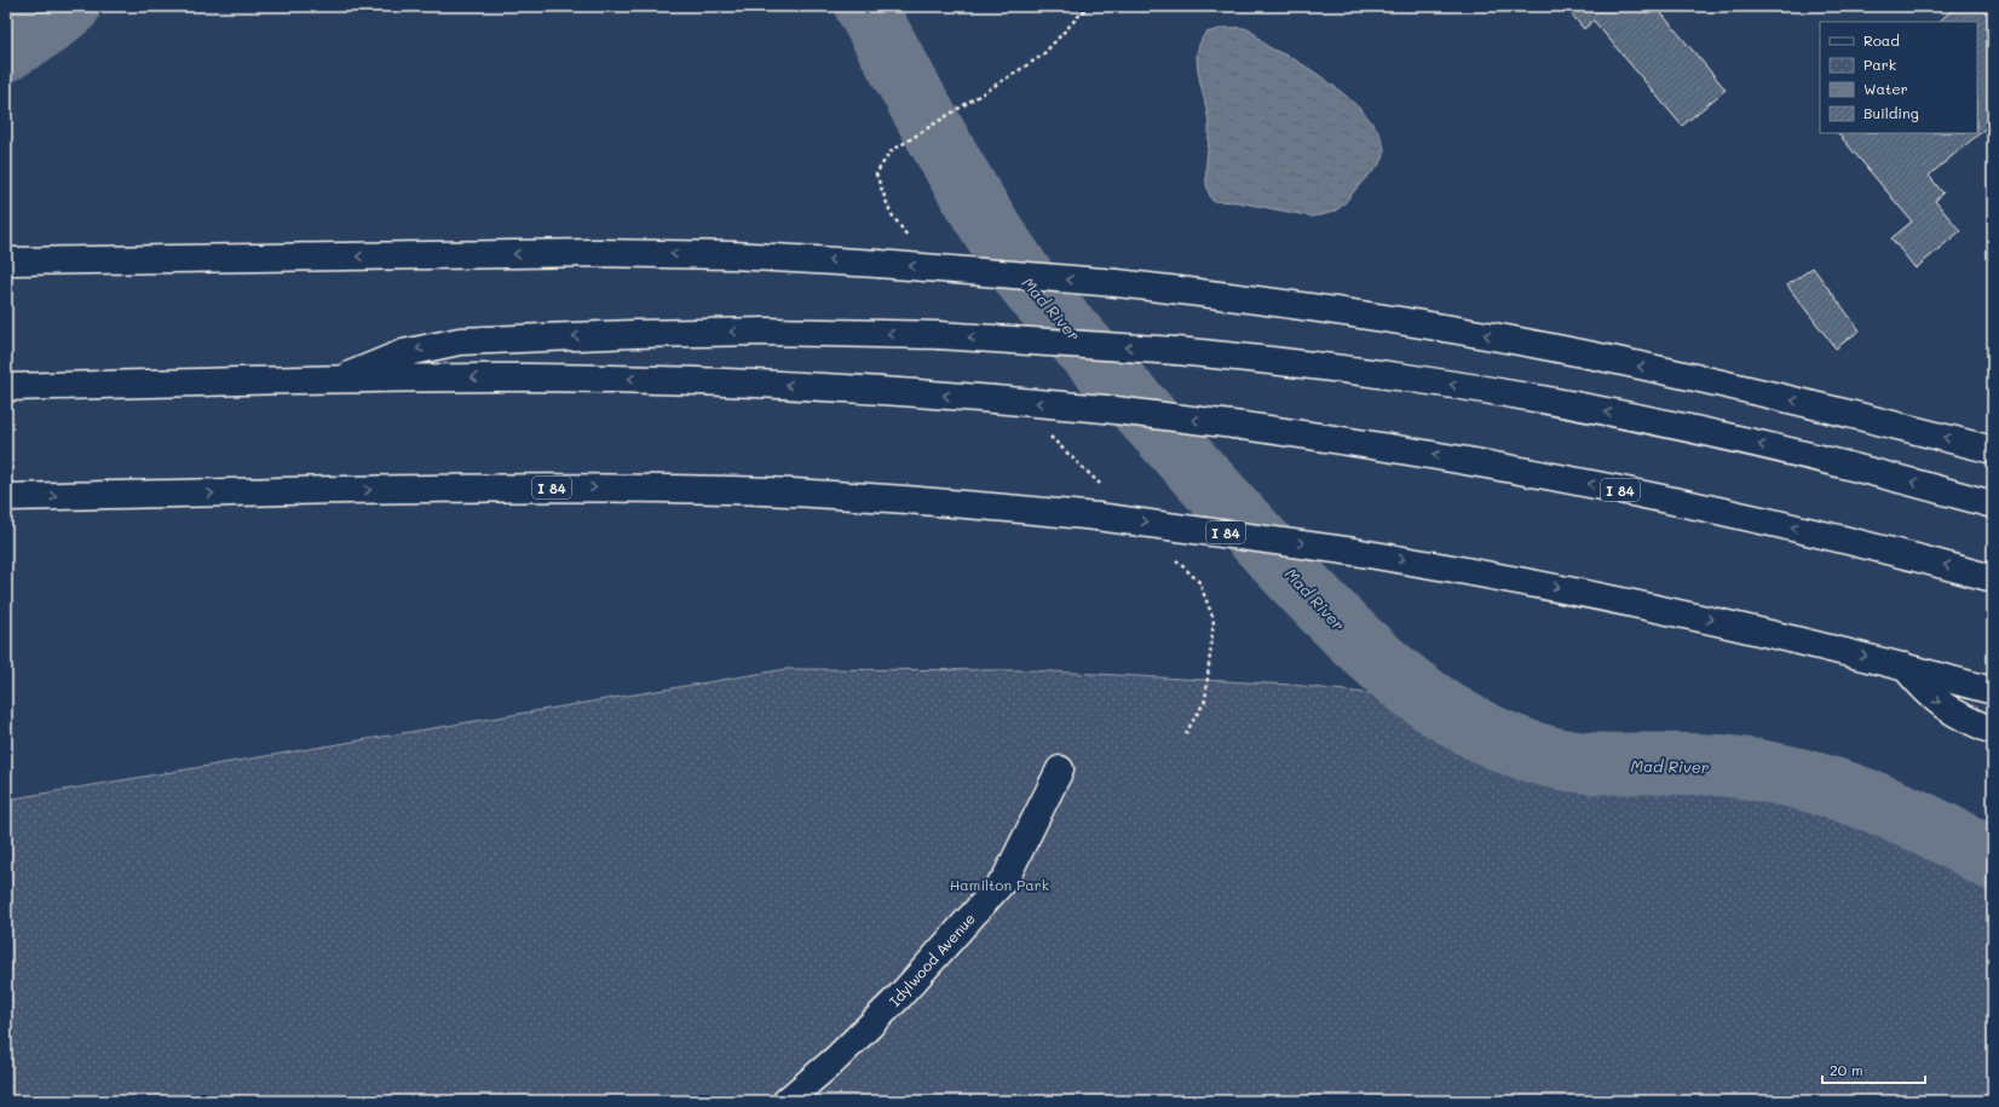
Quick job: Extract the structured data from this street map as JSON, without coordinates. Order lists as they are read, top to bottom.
{
  "streets": {
    "main road": ["I 84", "Idylwood Avenue"]
  },
  "water": ["Mad River"],
  "parks": ["Hamilton Park"],
  "legend": [
    "Road",
    "Park",
    "Water",
    "Building"
  ],
  "scale_bar": "20 m"
}
